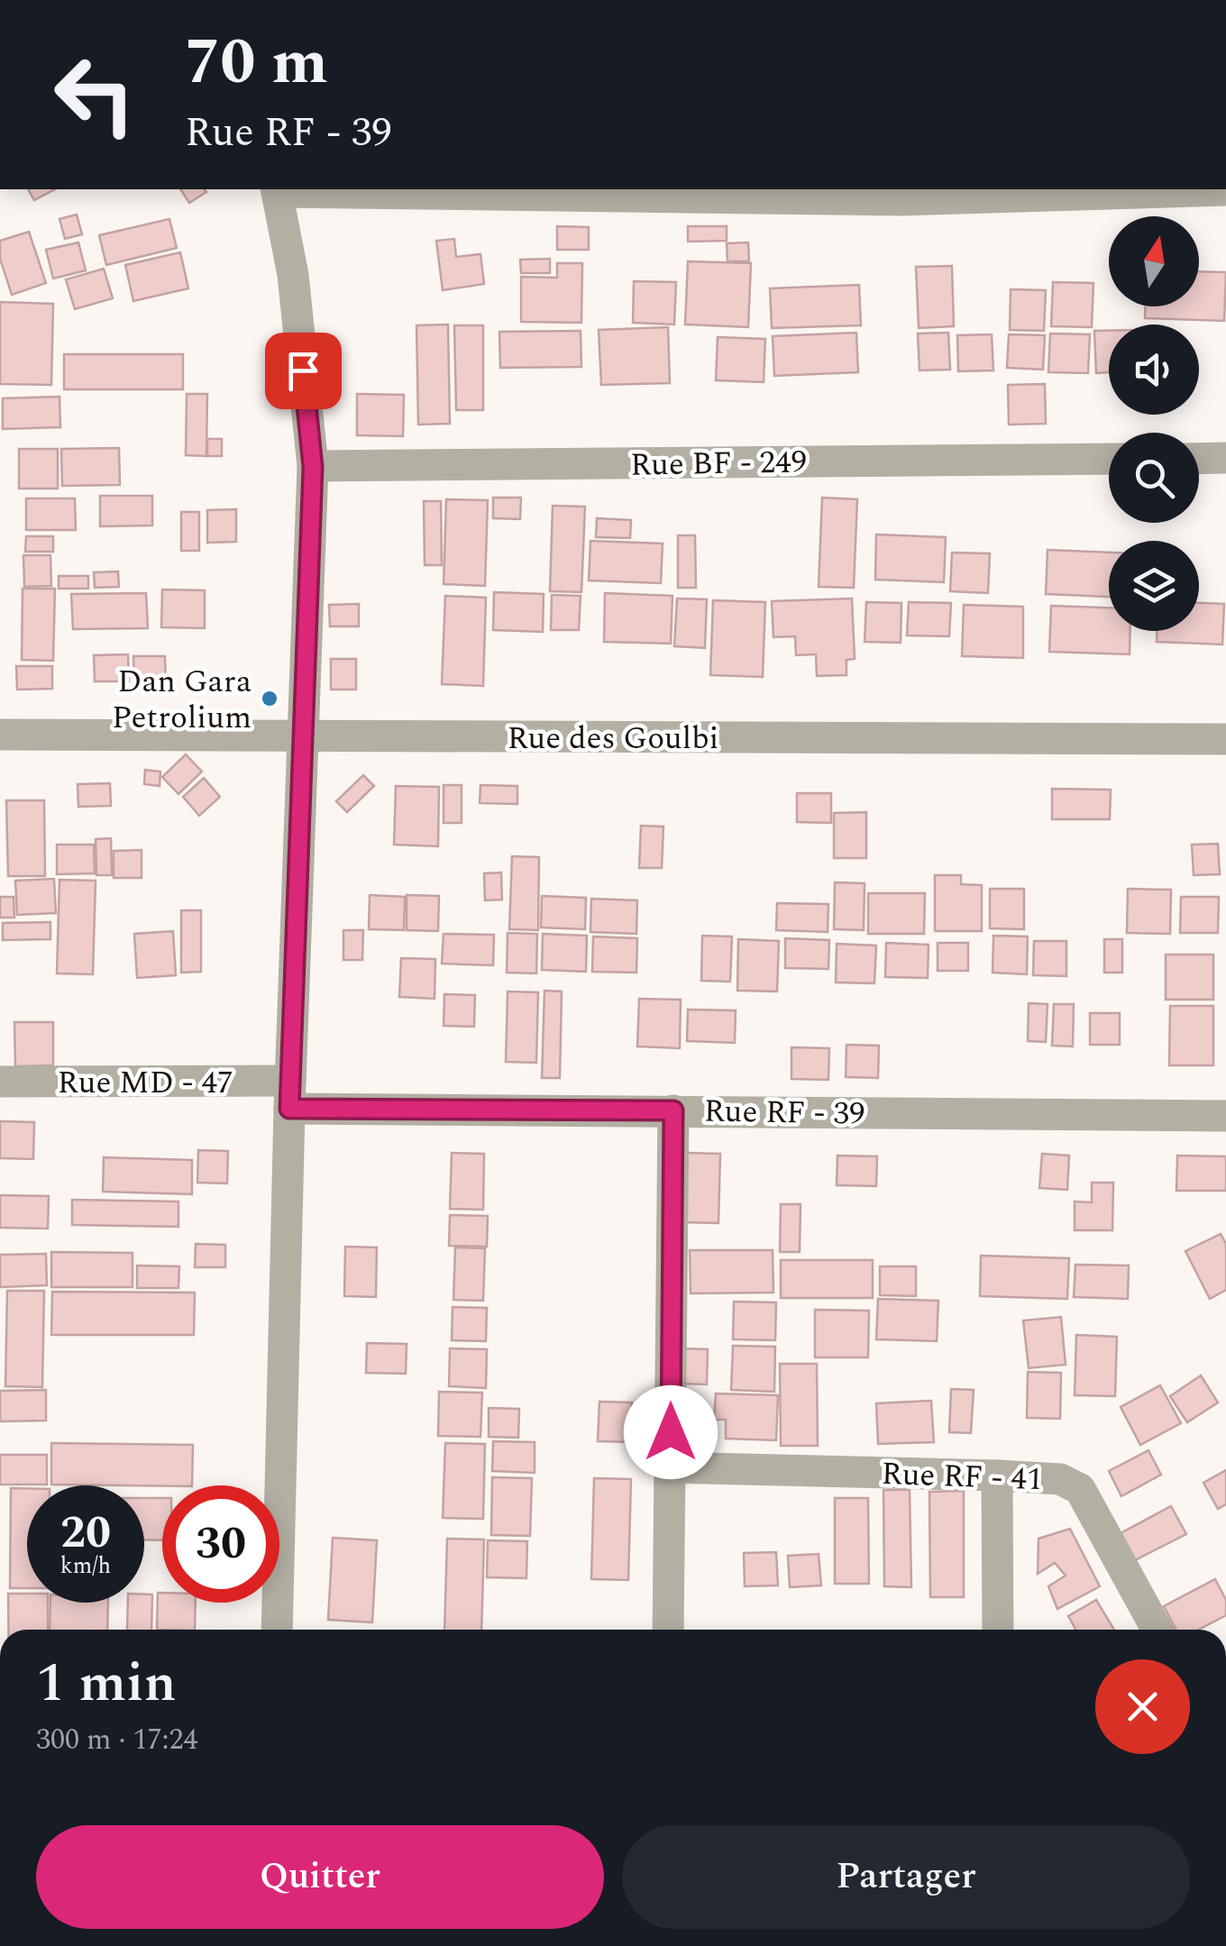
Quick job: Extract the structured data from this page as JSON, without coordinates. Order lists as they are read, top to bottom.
{
  "streets": {
    "street": [
      "Rue BF - 249",
      "Rue des Goulbi",
      "Rue MD - 47",
      "Rue RF - 39",
      "Rue RF - 41"
    ]
  },
  "crossings": [
    ["Rue MD - 47", "Rue RF - 39"]
  ],
  "places": ["Dan Gara Petrolium"],
  "north": "top",
  "page": {
    "turn": ["70 m", "Rue RF - 39"],
    "speed": "20 km/h",
    "limit": "30",
    "heading": ["1 min", "300 m · 17:24"],
    "buttons": ["Quitter", "Partager"]
  }
}
